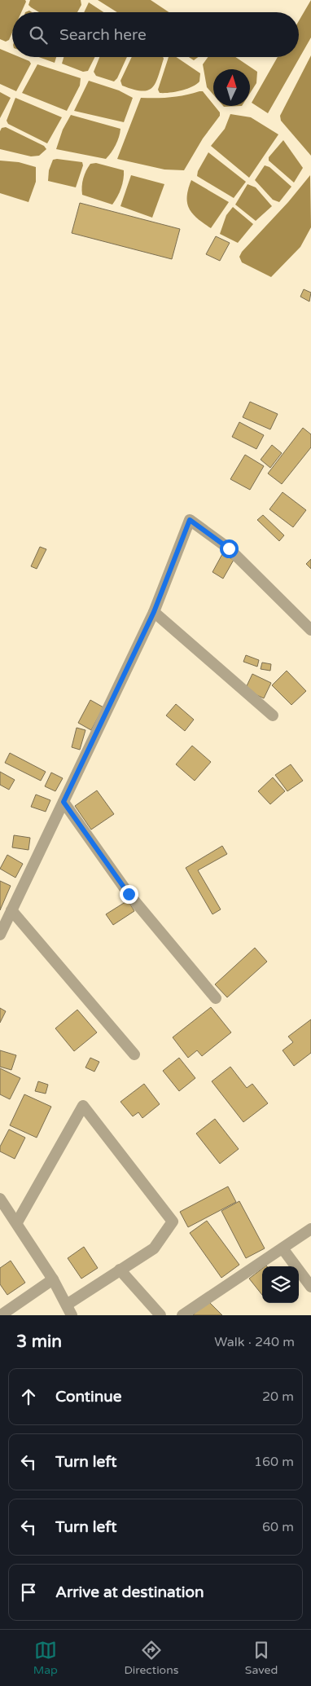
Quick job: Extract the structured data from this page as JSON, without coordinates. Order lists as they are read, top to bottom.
{
  "north": "top",
  "page": {
    "search": "Search here",
    "heading": ["3 min", "Walk · 240 m"],
    "list": [
      ["Continue", "20 m"],
      ["Turn left", "160 m"],
      ["Turn left", "60 m"],
      "Arrive at destination"
    ],
    "nav": ["Map", "Directions", "Saved"]
  }
}
